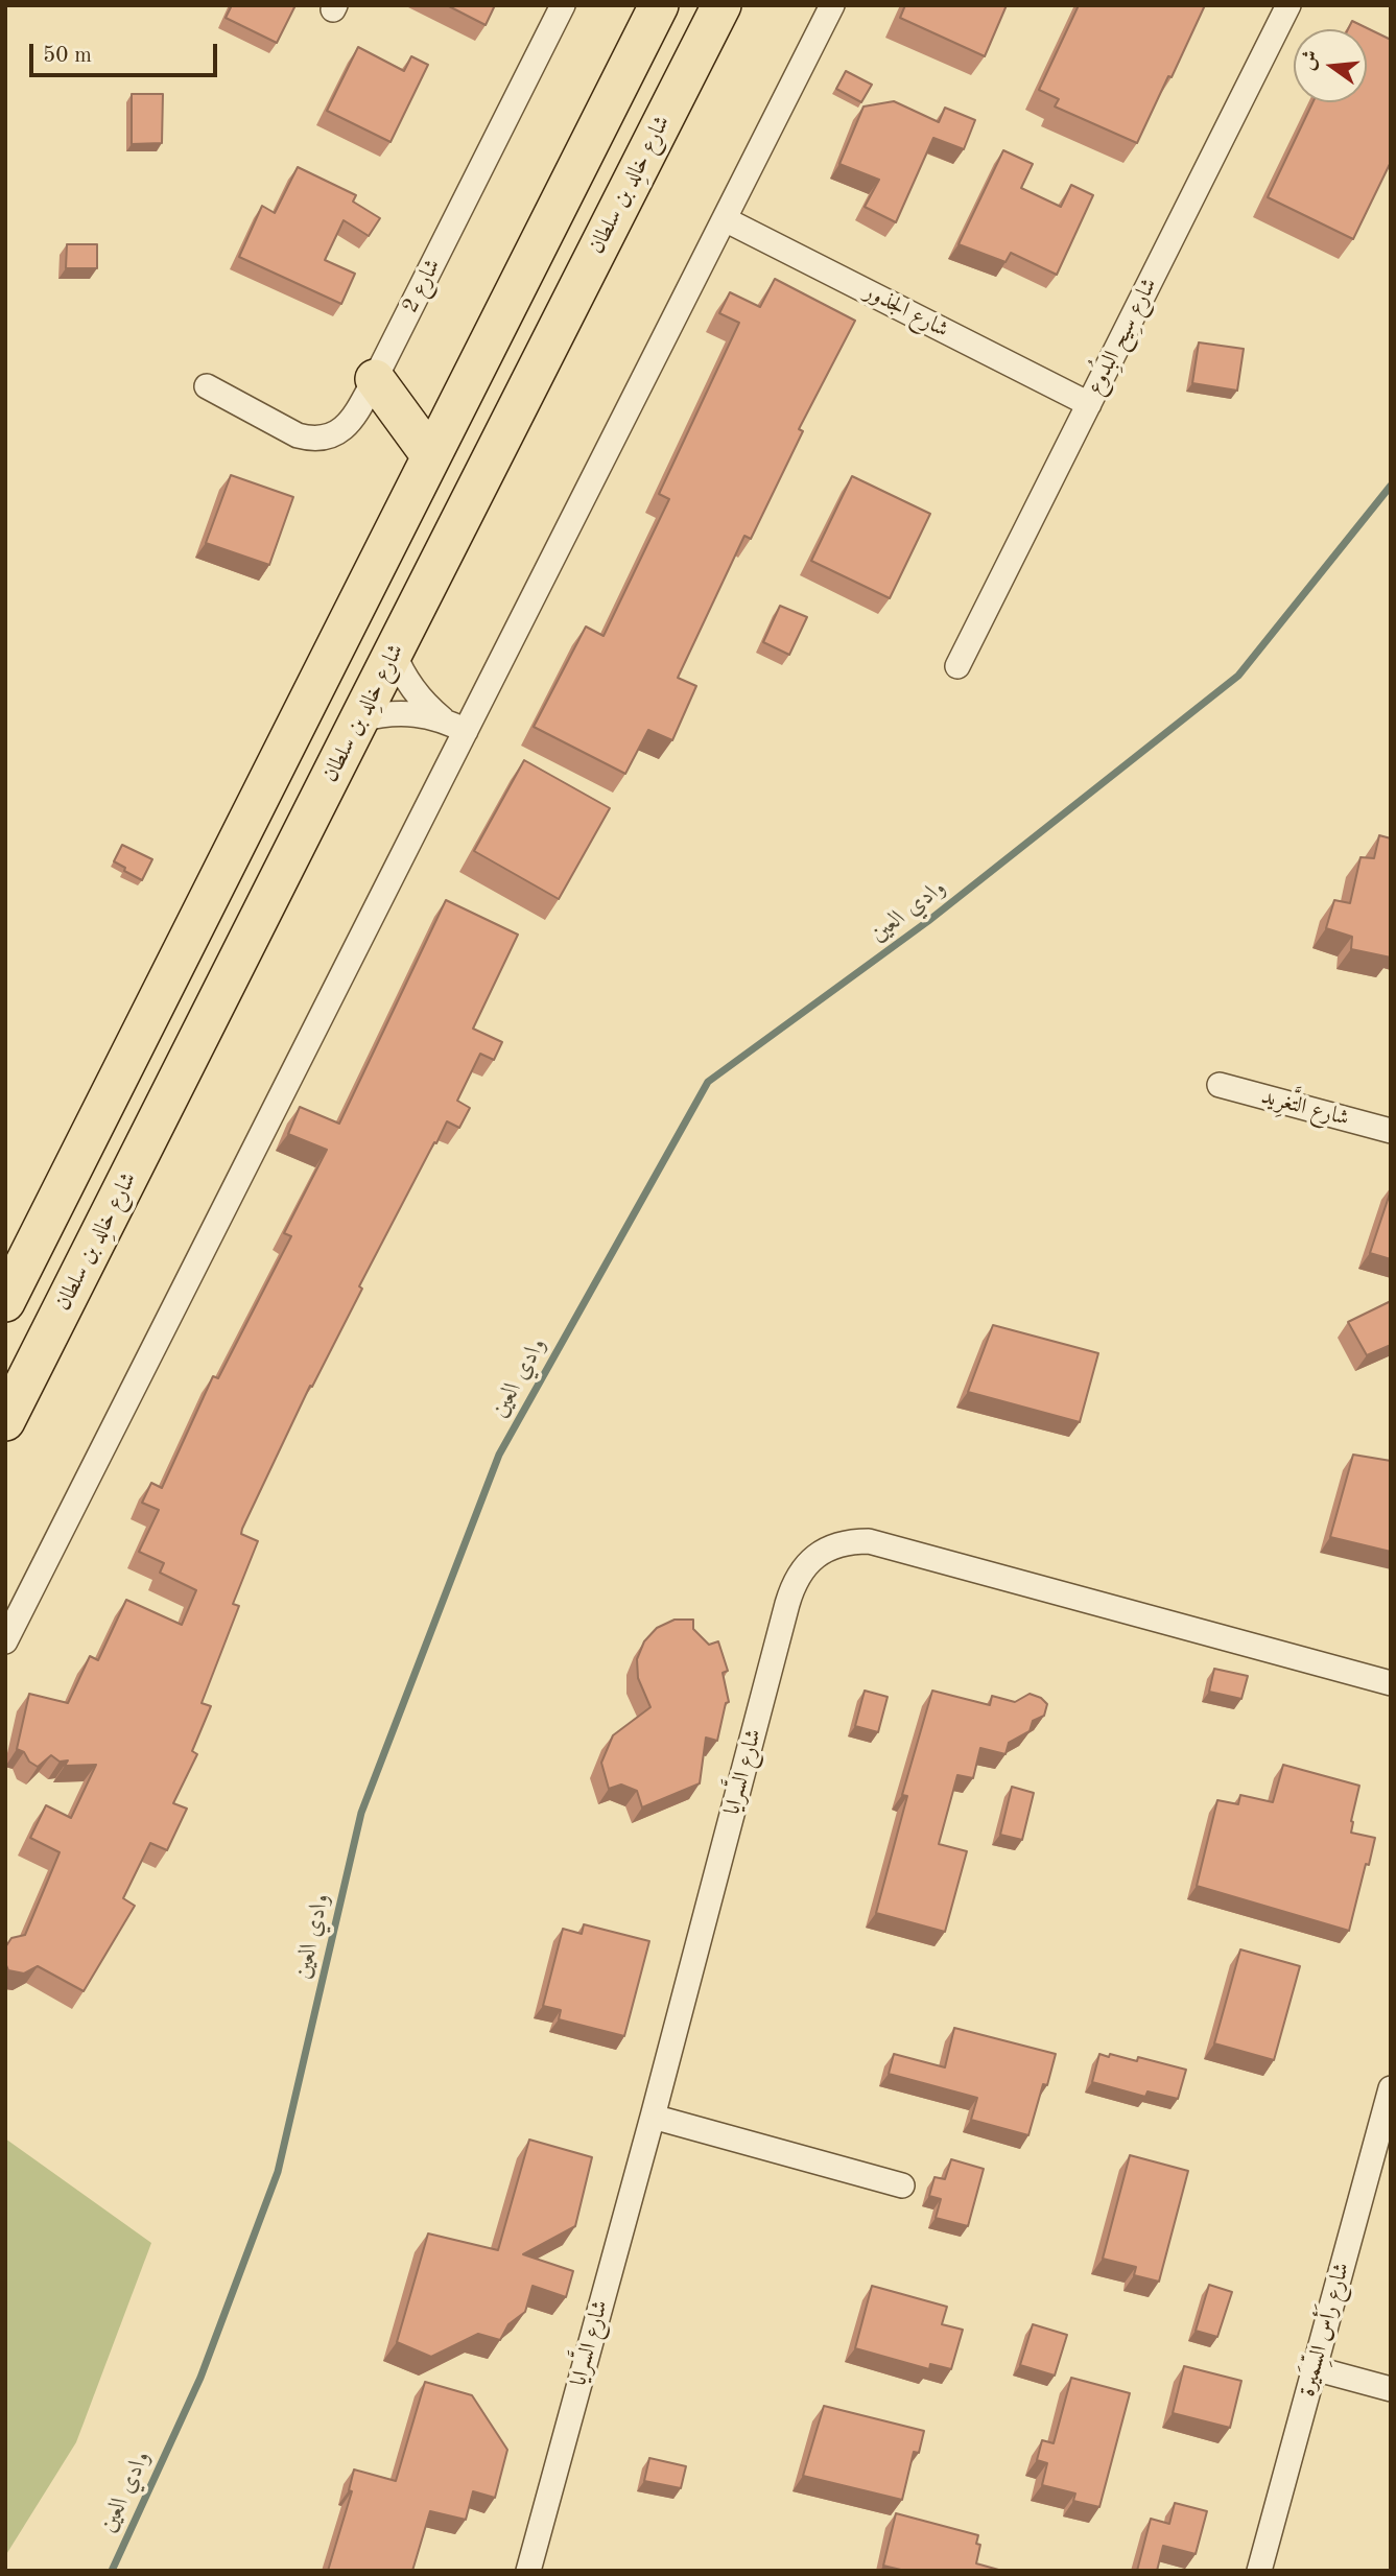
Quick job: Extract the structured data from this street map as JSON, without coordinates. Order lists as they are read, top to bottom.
{
  "streets": {
    "main road": ["شارع خالِد بن سلطان"],
    "street": [
      "شارع 2",
      "شارع الجذور",
      "شارع سِيح البِدُوع",
      "شارع التَّغرِيد",
      "شارع السَّرايا",
      "شارع رَأس السِّمَيرة"
    ]
  },
  "crossings": [
    ["شارع الجذور", "شارع سِيح البِدُوع"]
  ],
  "water": ["وادي العين"],
  "scale_bar": "50 m",
  "north": "left"
}
